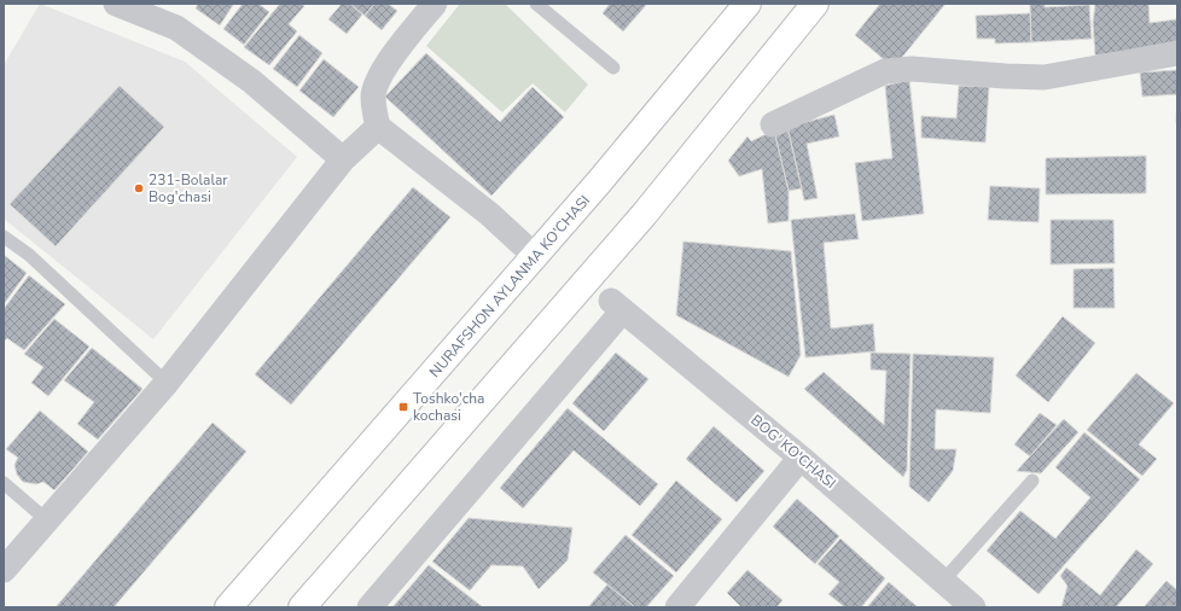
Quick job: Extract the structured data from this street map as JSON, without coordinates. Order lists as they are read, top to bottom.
{
  "streets": {
    "main road": ["NURAFSHON AYLANMA KO'CHASI"],
    "street": ["BOG' KO'CHASI"]
  },
  "places": {
    "other": ["231-Bolalar Bog'chasi"],
    "transit": ["Toshko'cha kochasi"]
  }
}
